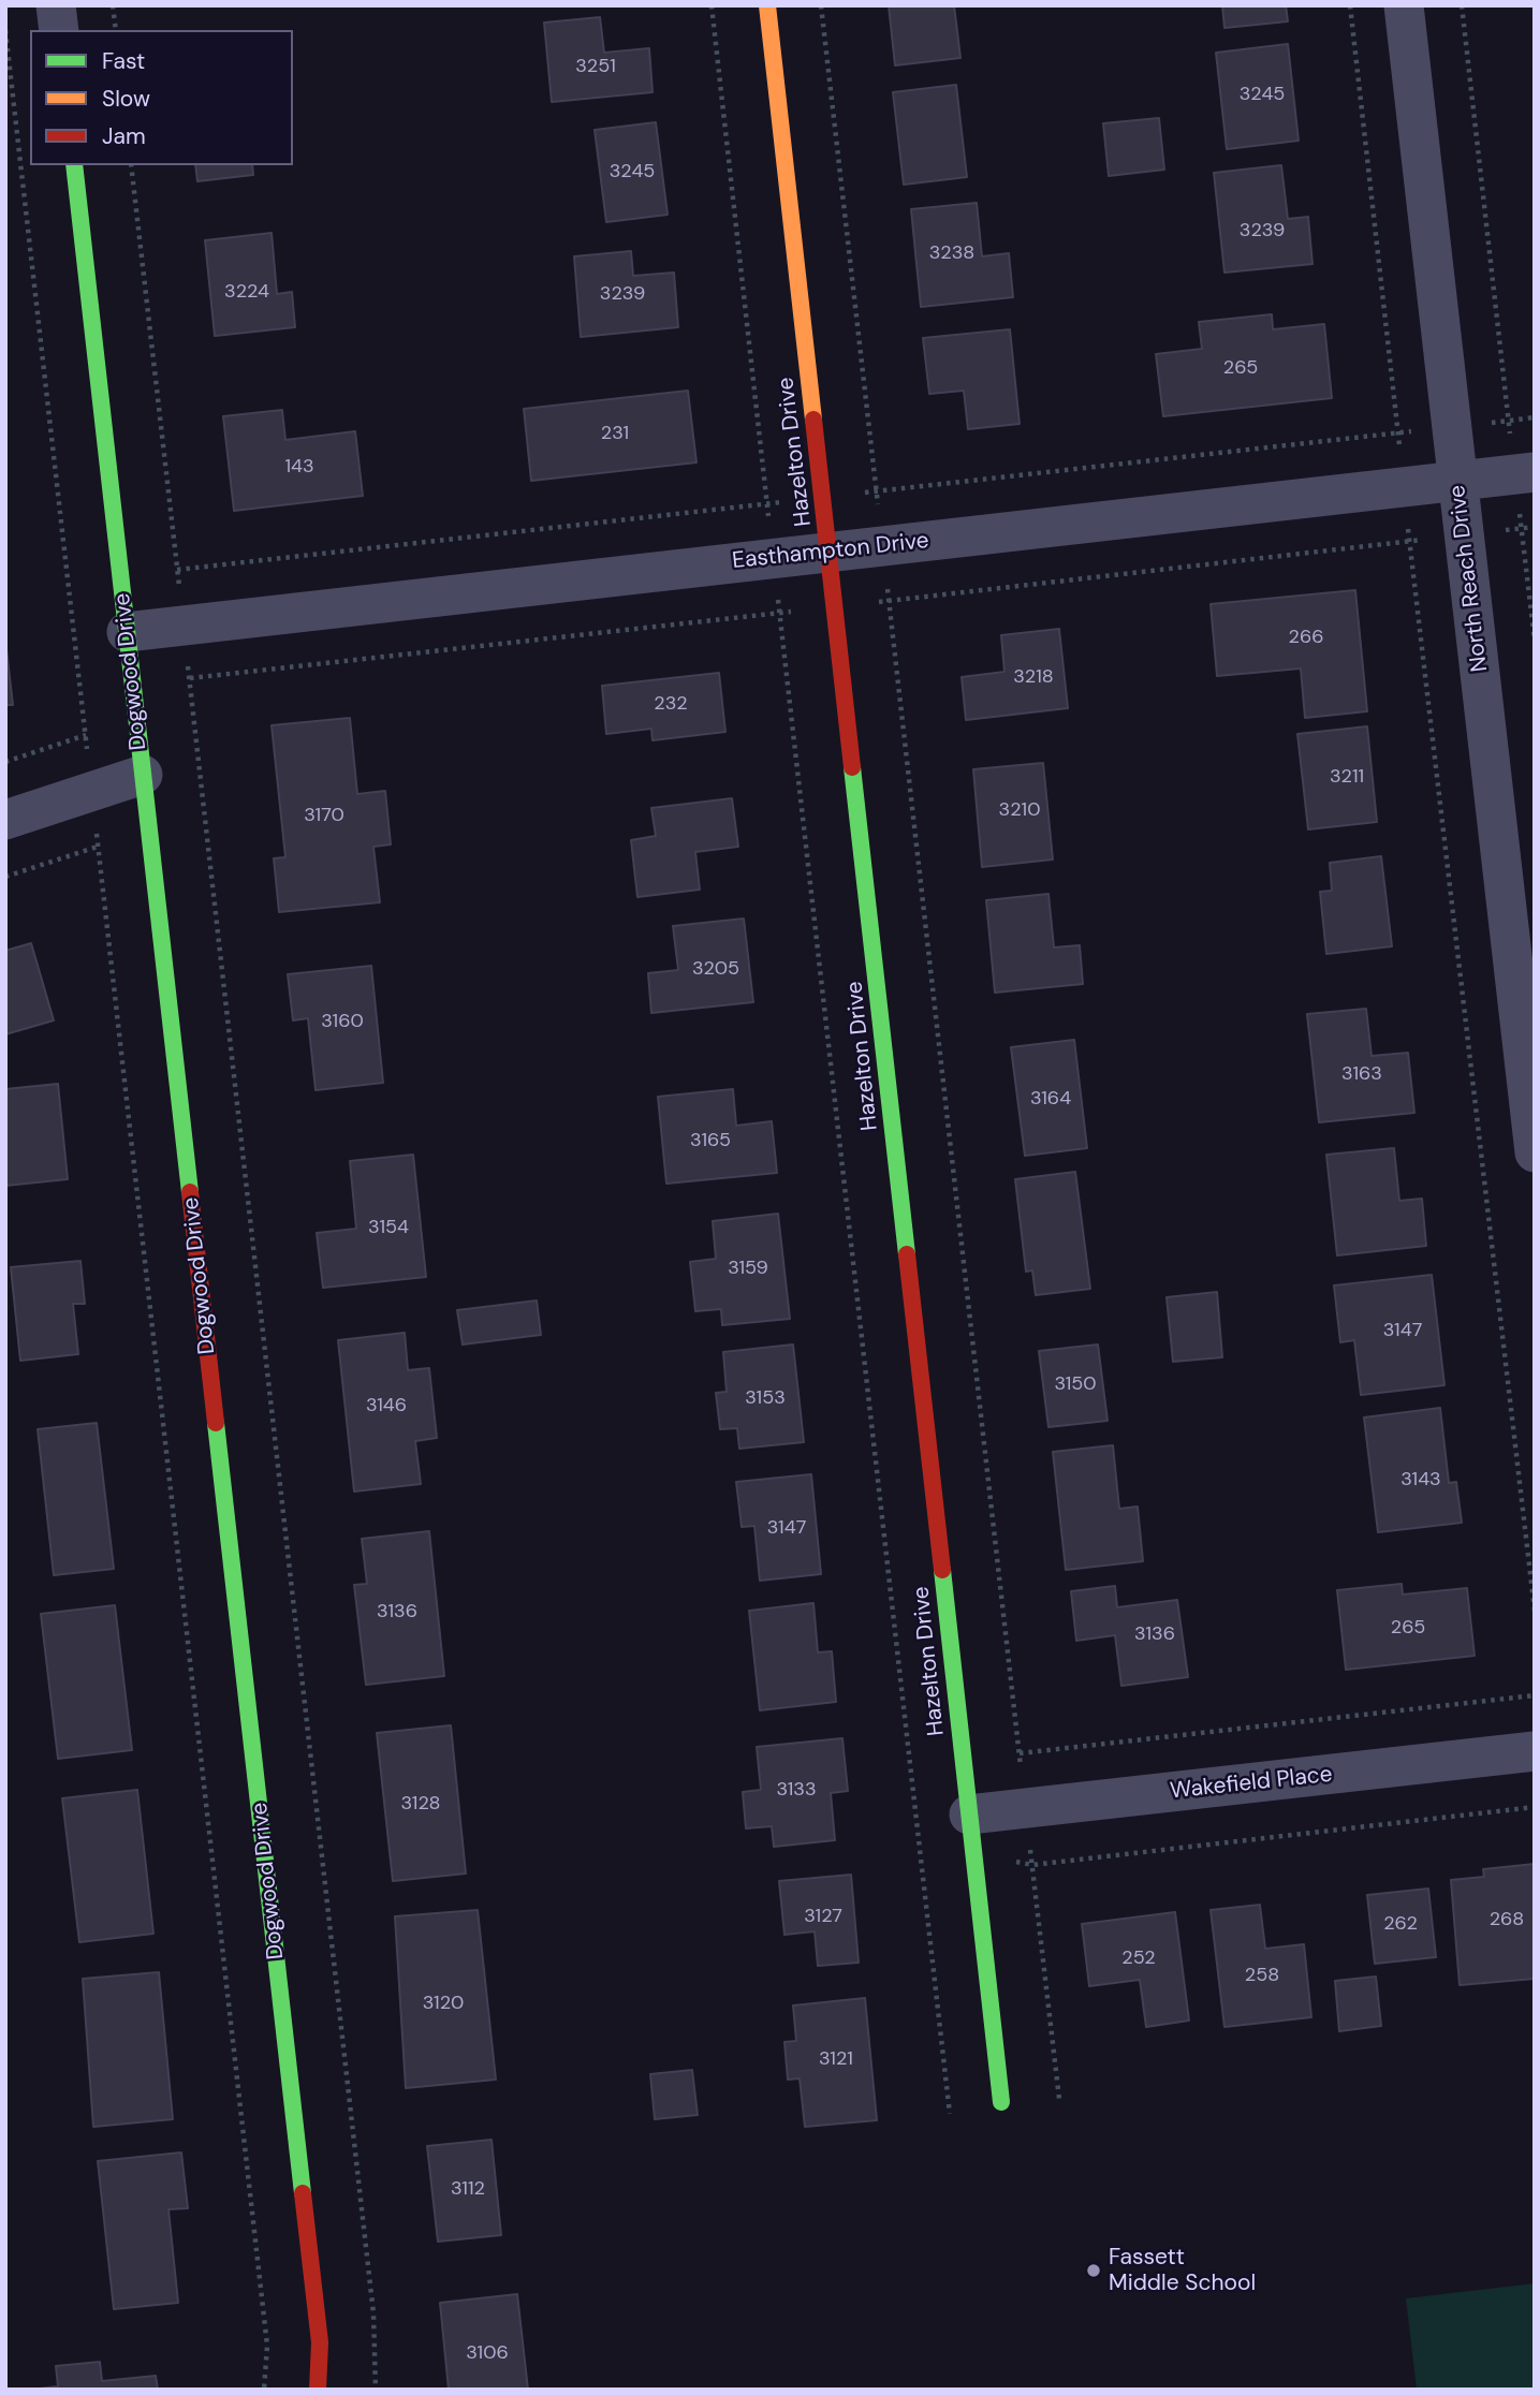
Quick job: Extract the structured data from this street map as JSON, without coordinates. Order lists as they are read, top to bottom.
{
  "streets": {
    "street": [
      "Hazelton Drive",
      "Easthampton Drive",
      "North Reach Drive",
      "Dogwood Drive",
      "Wakefield Place"
    ]
  },
  "crossings": [
    ["Hazelton Drive", "Easthampton Drive"],
    ["Hazelton Drive", "Wakefield Place"],
    ["Easthampton Drive", "North Reach Drive"],
    ["Easthampton Drive", "Dogwood Drive"]
  ],
  "places": ["Fassett Middle School"],
  "house_numbers": [
    "3251",
    "3245",
    "3245",
    "3239",
    "3238",
    "3224",
    "3239",
    "265",
    "231",
    "143",
    "266",
    "3218",
    "232",
    "3211",
    "3210",
    "3170",
    "3205",
    "3160",
    "3163",
    "3164",
    "3165",
    "3154",
    "3159",
    "3147",
    "3150",
    "3153",
    "3146",
    "3143",
    "3147",
    "3136",
    "265",
    "3136",
    "3133",
    "3128",
    "3127",
    "268",
    "262",
    "252",
    "258",
    "3120",
    "3121",
    "3112",
    "3106"
  ],
  "legend": ["Fast", "Slow", "Jam"]
}
